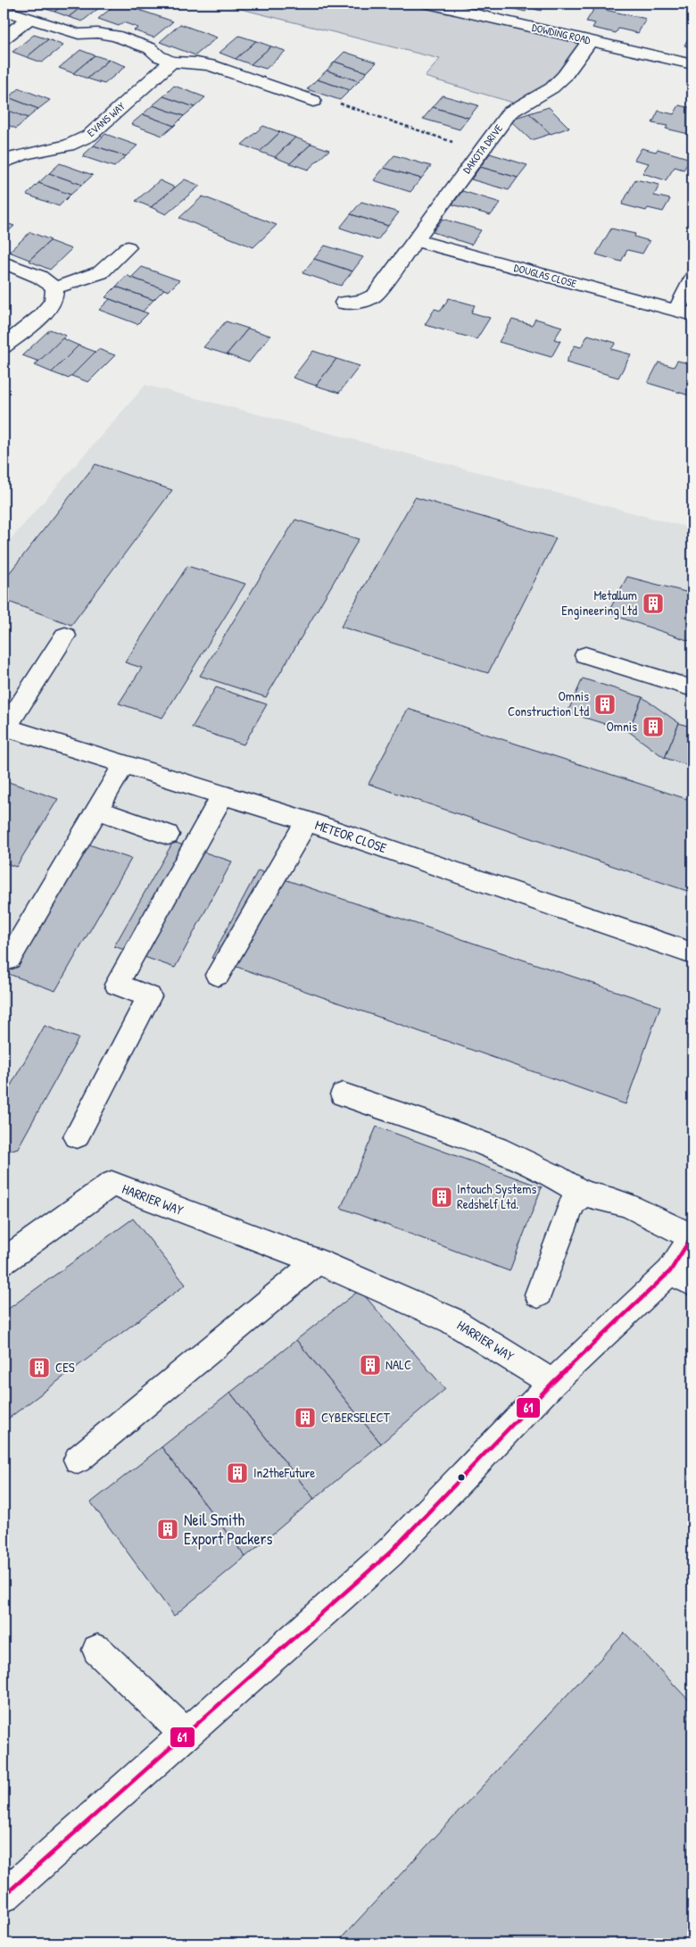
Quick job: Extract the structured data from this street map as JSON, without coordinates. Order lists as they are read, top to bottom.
{
  "streets": {
    "street": [
      "DOWDING ROAD",
      "EVANS WAY",
      "DAKOTA DRIVE",
      "DOUGLAS CLOSE",
      "METEOR CLOSE",
      "HARRIER WAY"
    ]
  },
  "crossings": [
    ["DOWDING ROAD", "DAKOTA DRIVE"],
    ["DAKOTA DRIVE", "DOUGLAS CLOSE"]
  ],
  "places": {
    "building": [
      "Metallum Engineering Ltd",
      "Omnis Construction Ltd",
      "Omnis",
      "Intouch Systems Redshelf Ltd.",
      "NALC",
      "CES",
      "CYBERSELECT",
      "In2theFuture",
      "Neil Smith Export Packers"
    ]
  },
  "lines": ["transit line 61"]
}
